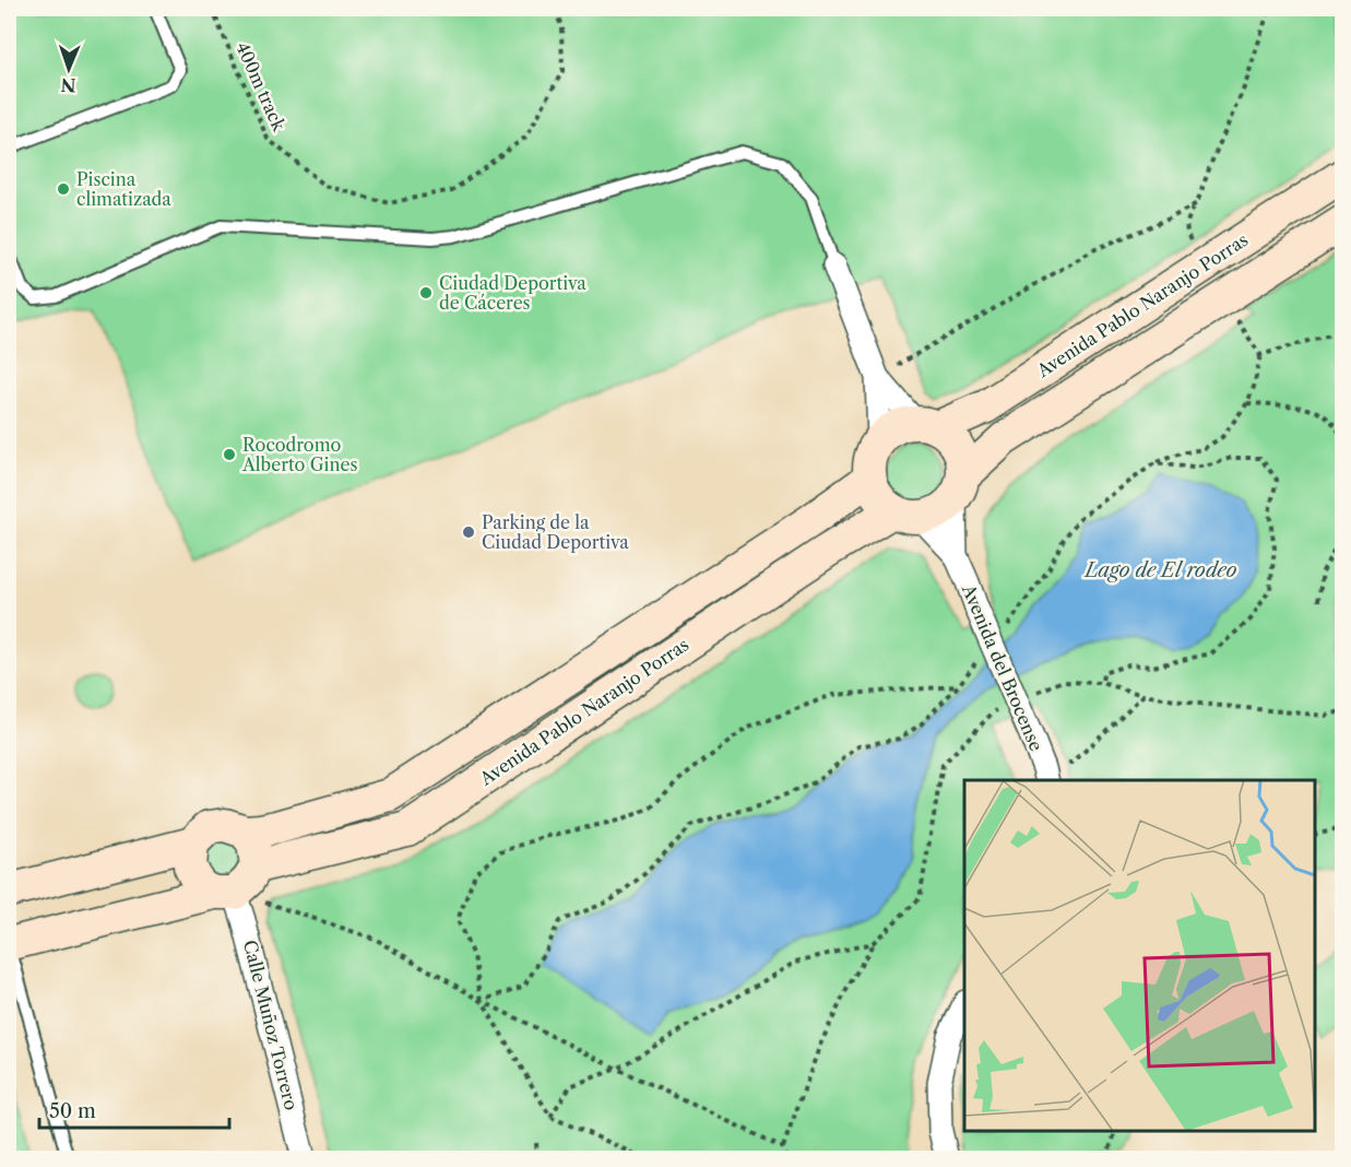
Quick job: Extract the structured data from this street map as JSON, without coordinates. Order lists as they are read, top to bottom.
{
  "streets": {
    "main road": ["Avenida Pablo Naranjo Porras"],
    "street": ["Avenida del Brocense", "Calle Muñoz Torrero"],
    "path": ["400m track"]
  },
  "crossings": [
    ["Avenida Pablo Naranjo Porras", "Avenida del Brocense"],
    ["Avenida Pablo Naranjo Porras", "Calle Muñoz Torrero"]
  ],
  "water": ["Lago de El rodeo"],
  "places": [
    "Piscina climatizada",
    "Ciudad Deportiva de Cáceres",
    "Rocodromo Alberto Gines",
    "Parking de la Ciudad Deportiva"
  ],
  "scale_bar": "50 m",
  "north": "bottom"
}
